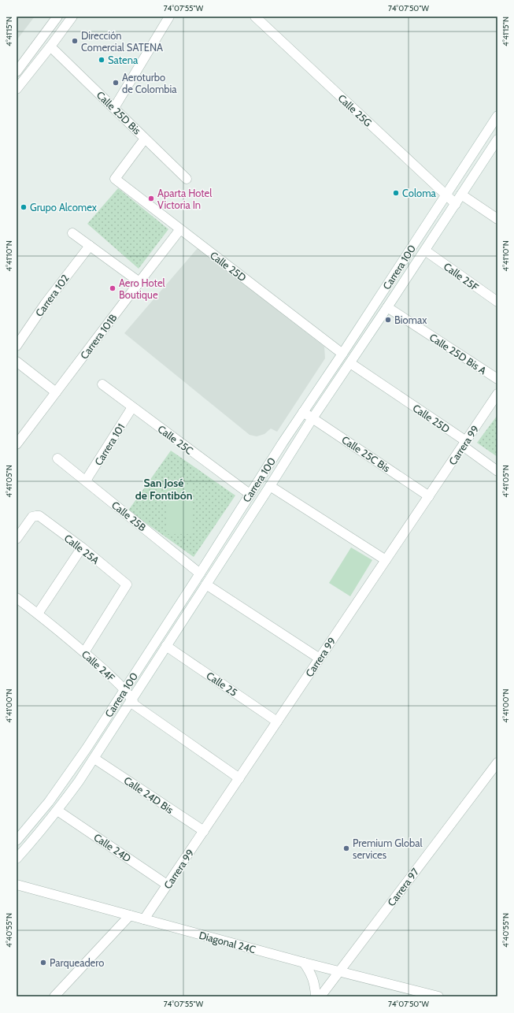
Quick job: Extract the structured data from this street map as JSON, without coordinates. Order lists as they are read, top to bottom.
{
  "streets": {
    "street": [
      "Calle 25G",
      "Calle 25D Bis",
      "Calle 25D",
      "Carrera 100",
      "Calle 25F",
      "Carrera 102",
      "Carrera 101B",
      "Calle 25D Bis A",
      "Calle 25C",
      "Carrera 101",
      "Carrera 99",
      "Calle 25C Bis",
      "Calle 25B",
      "Calle 25A",
      "Calle 24F",
      "Calle 25",
      "Calle 24D Bis",
      "Calle 24D",
      "Carrera 97",
      "Diagonal 24C"
    ]
  },
  "crossings": [
    ["Calle 25G", "Carrera 100"],
    ["Calle 25D Bis", "Calle 25D"],
    ["Calle 25D", "Carrera 100"],
    ["Calle 25D", "Carrera 101B"],
    ["Calle 25D", "Carrera 99"],
    ["Carrera 100", "Calle 25F"],
    ["Carrera 100", "Calle 25D Bis A"],
    ["Carrera 100", "Calle 25C"],
    ["Carrera 100", "Calle 25C Bis"],
    ["Carrera 100", "Calle 25B"],
    ["Carrera 100", "Calle 24F"],
    ["Carrera 100", "Calle 25"],
    ["Carrera 100", "Calle 24D Bis"],
    ["Carrera 100", "Calle 24D"],
    ["Calle 25C", "Carrera 101"],
    ["Carrera 101", "Calle 25B"],
    ["Carrera 99", "Calle 25C Bis"],
    ["Carrera 99", "Calle 24F"],
    ["Carrera 99", "Calle 25"],
    ["Carrera 99", "Calle 24D Bis"],
    ["Carrera 99", "Calle 24D"],
    ["Carrera 99", "Diagonal 24C"],
    ["Calle 25A", "Calle 24F"],
    ["Carrera 97", "Diagonal 24C"]
  ],
  "districts": ["San José de Fontibón"],
  "places": [
    "Dirección Comercial SATENA",
    "Satena",
    "Aeroturbo de Colombia",
    "Coloma",
    "Aparta Hotel Victoria In",
    "Grupo Alcomex",
    "Aero Hotel Boutique",
    "Biomax",
    "Premium Global services",
    "Parqueadero"
  ],
  "coordinates": [
    "74°07'55\"W",
    "74°07'50\"W",
    "4°41'15\"N",
    "4°41'10\"N",
    "4°41'05\"N",
    "4°41'00\"N",
    "4°40'55\"N"
  ]
}
